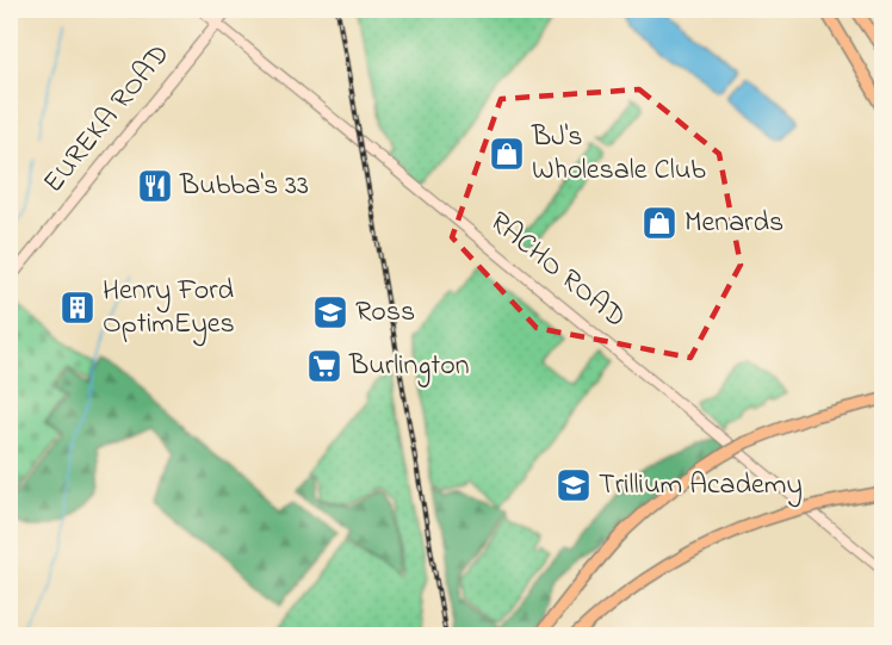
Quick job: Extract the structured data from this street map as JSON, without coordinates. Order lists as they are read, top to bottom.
{
  "streets": {
    "street": ["EUREKA ROAD", "RACHO ROAD"]
  },
  "crossings": [
    ["EUREKA ROAD", "RACHO ROAD"]
  ],
  "places": {
    "shop": ["BJ's Wholesale Club", "Menards"],
    "restaurant": ["Bubba's 33"],
    "building": ["Henry Ford OptimEyes"],
    "school or university": ["Ross", "Trillium Academy"],
    "supermarket": ["Burlington"]
  }
}
